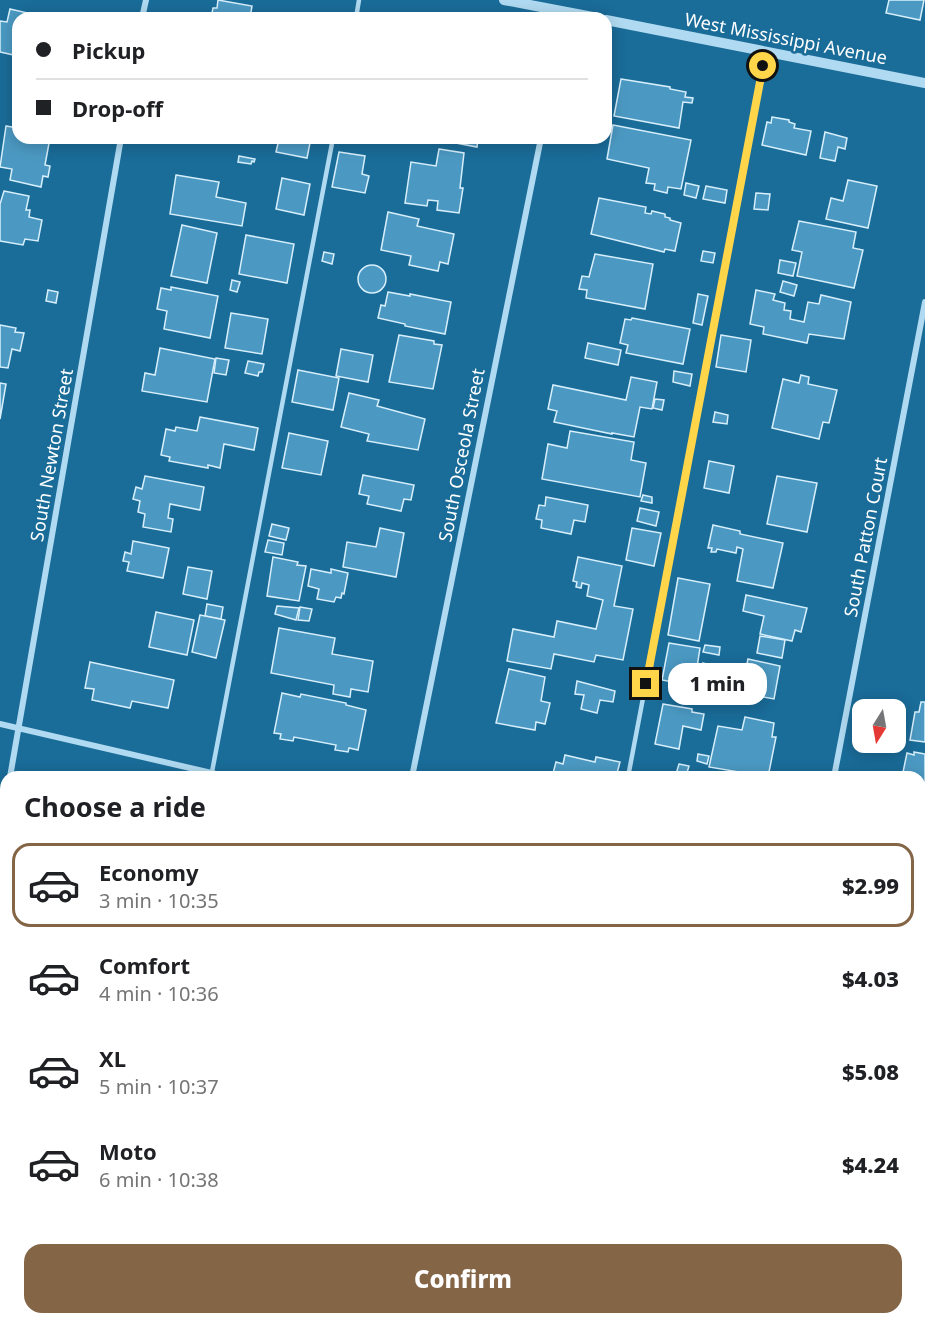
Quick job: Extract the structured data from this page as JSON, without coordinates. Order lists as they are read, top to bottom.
{
  "streets": {
    "street": [
      "West Mississippi Avenue",
      "South Newton Street",
      "South Osceola Street",
      "South Patton Court"
    ]
  },
  "north": "bottom",
  "page": {
    "banner": ["Pickup", "Drop-off"],
    "bubble": "1 min",
    "heading": "Choose a ride",
    "list": [
      {
        "name": "Economy",
        "note": "3 min · 10:35",
        "value": "$2.99"
      },
      {
        "name": "Comfort",
        "note": "4 min · 10:36",
        "value": "$4.03"
      },
      {
        "name": "XL",
        "note": "5 min · 10:37",
        "value": "$5.08"
      },
      {
        "name": "Moto",
        "note": "6 min · 10:38",
        "value": "$4.24"
      }
    ],
    "buttons": "Confirm"
  }
}
